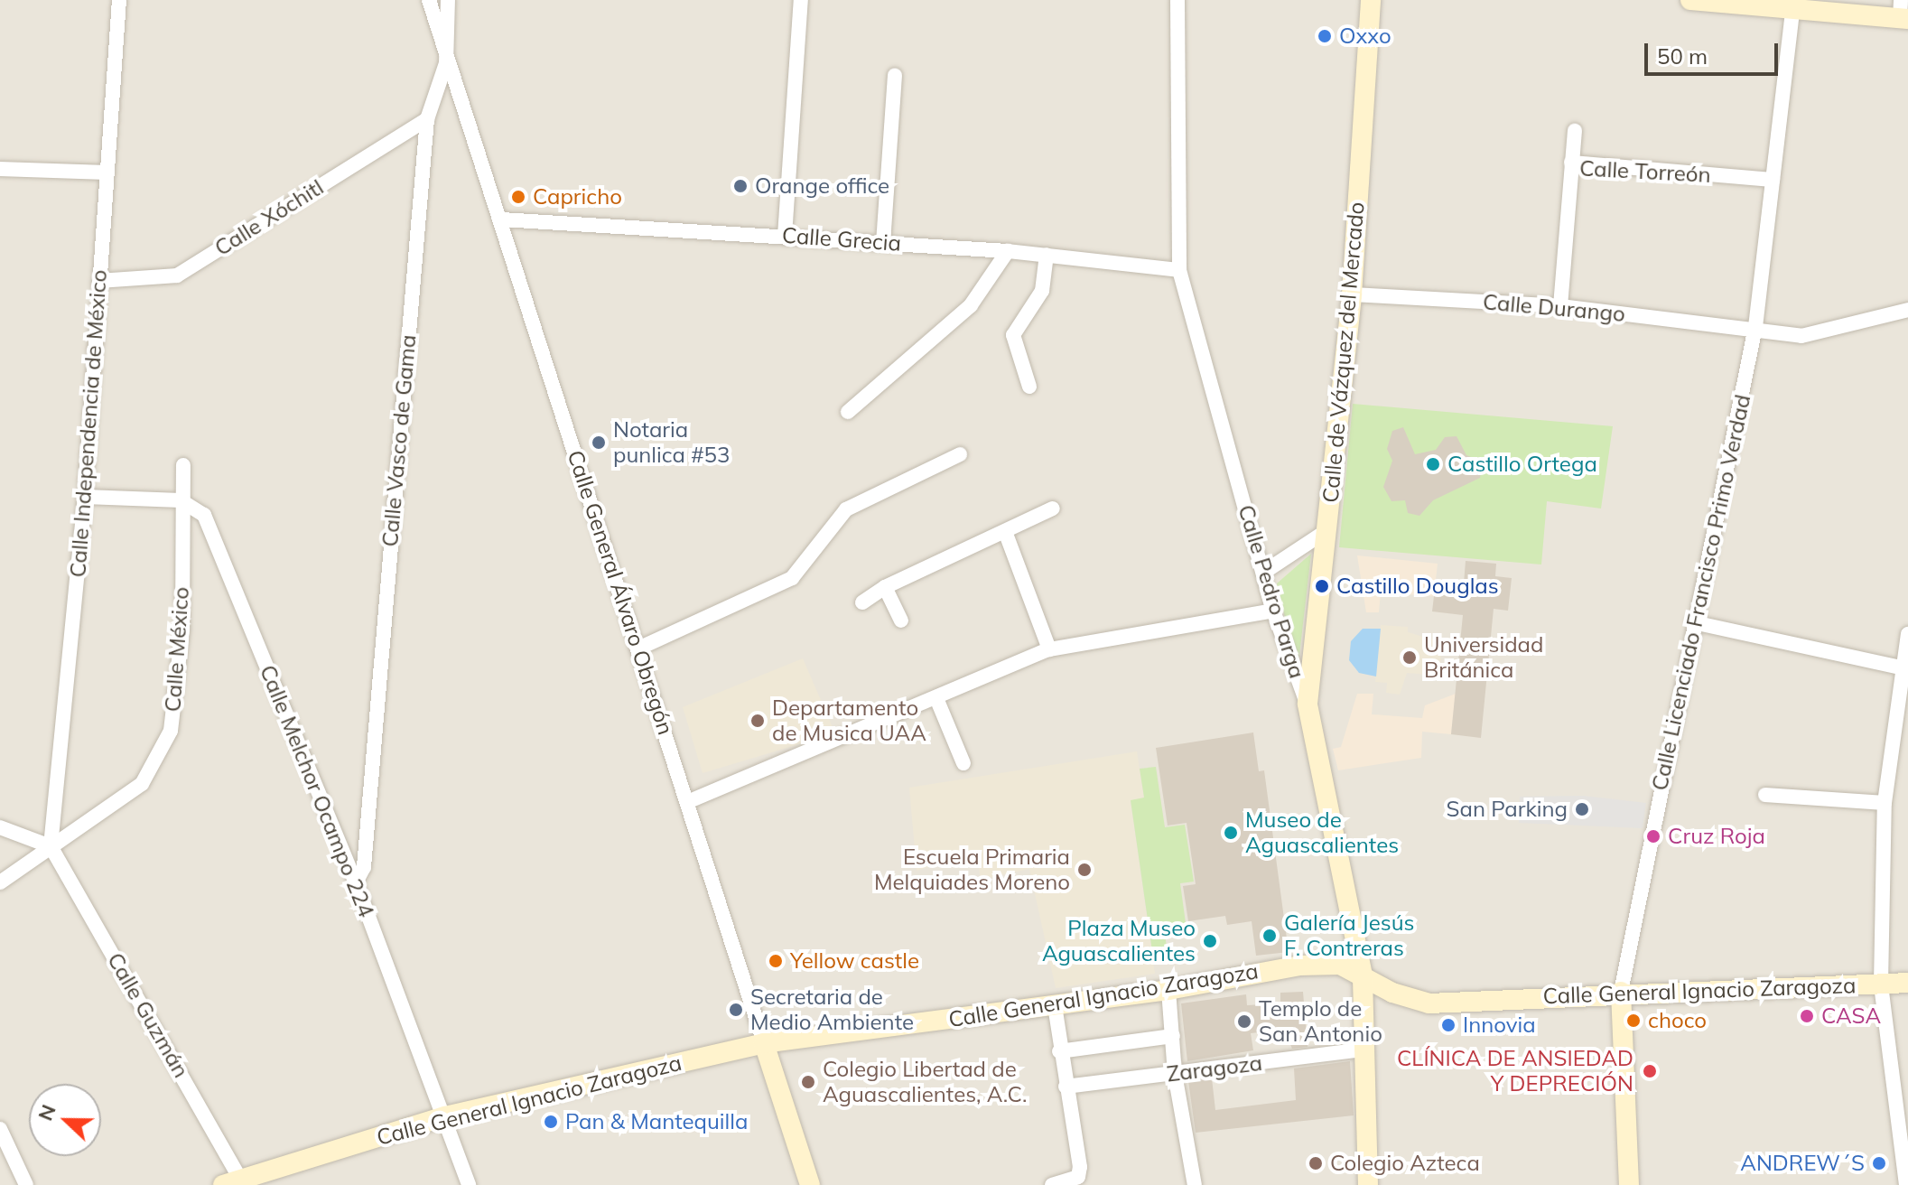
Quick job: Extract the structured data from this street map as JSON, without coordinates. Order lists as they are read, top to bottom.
{
  "streets": {
    "street": [
      "Calle Torreón",
      "Calle Xóchitl",
      "Calle Grecia",
      "Calle Durango",
      "Calle de Vázquez del Mercado",
      "Calle Independencia de México",
      "Calle Vasco de Gama",
      "Calle Pedro Parga",
      "Calle General Álvaro Obregón",
      "Calle Licenciado Francisco Primo Verdad",
      "Calle México",
      "Calle Melchor Ocampo 224",
      "Calle General Ignacio Zaragoza",
      "Calle Guzmán",
      "Zaragoza"
    ]
  },
  "crossings": [
    ["Calle Torreón", "Calle Durango"],
    ["Calle Torreón", "Calle Licenciado Francisco Primo Verdad"],
    ["Calle Xóchitl", "Calle Independencia de México"],
    ["Calle Xóchitl", "Calle Vasco de Gama"],
    ["Calle Grecia", "Calle Pedro Parga"],
    ["Calle Grecia", "Calle General Álvaro Obregón"],
    ["Calle Durango", "Calle de Vázquez del Mercado"],
    ["Calle Durango", "Calle Licenciado Francisco Primo Verdad"],
    ["Calle de Vázquez del Mercado", "Calle Pedro Parga"],
    ["Calle Independencia de México", "Calle México"],
    ["Calle Independencia de México", "Calle Guzmán"],
    ["Calle Vasco de Gama", "Calle General Álvaro Obregón"],
    ["Calle Vasco de Gama", "Calle Melchor Ocampo 224"],
    ["Calle Pedro Parga", "Calle General Ignacio Zaragoza"],
    ["Calle Pedro Parga", "Zaragoza"],
    ["Calle General Álvaro Obregón", "Calle General Ignacio Zaragoza"],
    ["Calle Licenciado Francisco Primo Verdad", "Calle General Ignacio Zaragoza"],
    ["Calle México", "Calle Melchor Ocampo 224"],
    ["Calle México", "Calle Guzmán"],
    ["Calle Melchor Ocampo 224", "Calle General Ignacio Zaragoza"],
    ["Calle General Ignacio Zaragoza", "Calle Guzmán"]
  ],
  "places": [
    "Oxxo",
    "Orange office",
    "Capricho",
    "Notaria punlica #53",
    "Castillo Ortega",
    "Castillo Douglas",
    "Universidad Británica",
    "Departamento de Musica UAA",
    "San Parking",
    "Museo de Aguascalientes",
    "Cruz Roja",
    "Escuela Primaria Melquiades Moreno",
    "Galería Jesús F. Contreras",
    "Plaza Museo Aguascalientes",
    "Yellow castle",
    "Secretaria de Medio Ambiente",
    "CASA",
    "choco",
    "Templo de San Antonio",
    "Innovia",
    "CLÍNICA DE ANSIEDAD Y DEPRECIÓN",
    "Colegio Libertad de Aguascalientes, A.C.",
    "Pan & Mantequilla",
    "Colegio Azteca",
    "ANDREW´S"
  ],
  "scale_bar": "50 m",
  "north": "left"
}
